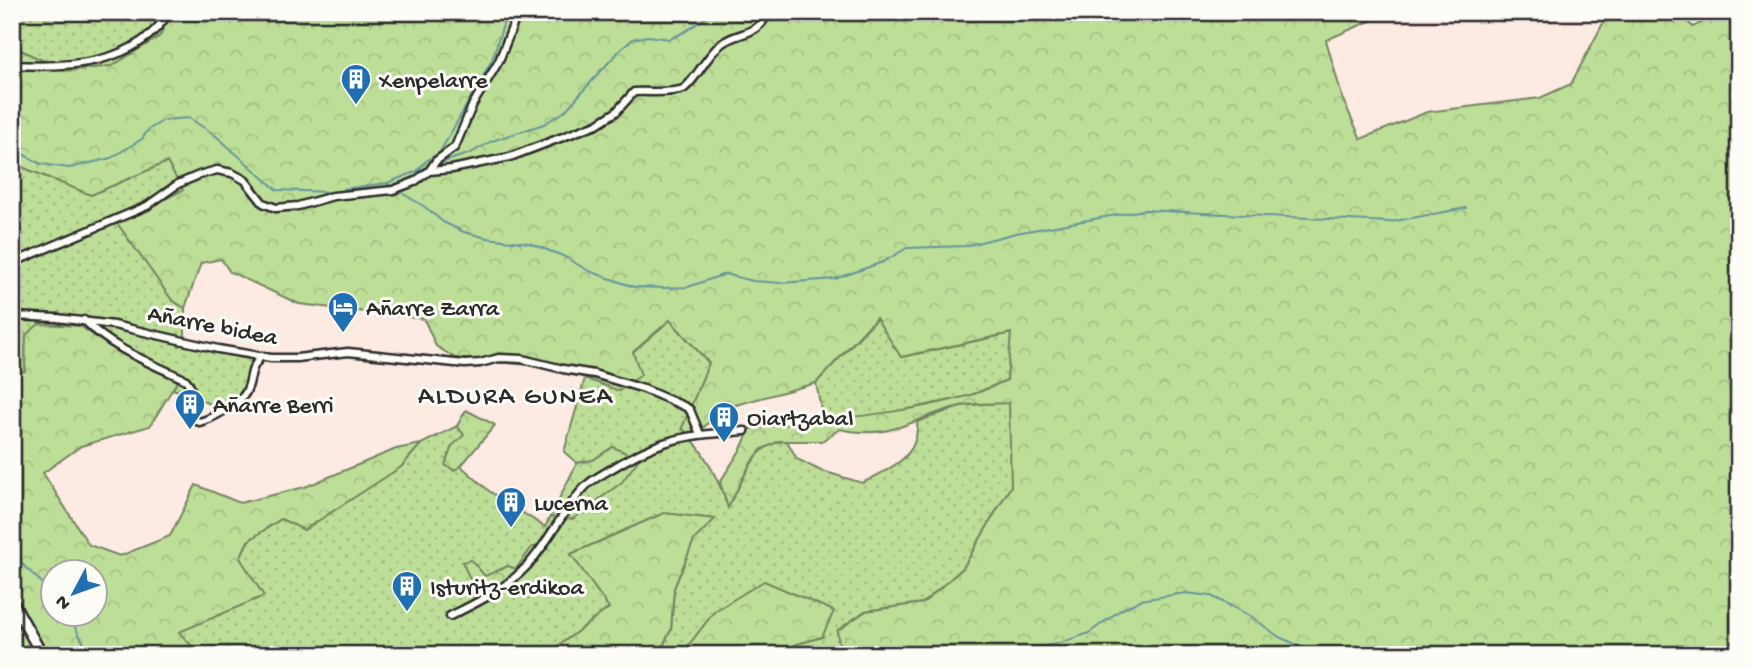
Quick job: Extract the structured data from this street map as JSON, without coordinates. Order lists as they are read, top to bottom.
{
  "streets": {
    "street": ["Añarre bidea"]
  },
  "districts": ["ALDURA GUNEA"],
  "places": {
    "building": [
      "Xenpelarre",
      "Añarre Berri",
      "Oiartzabal",
      "Lucerna",
      "Isturitz-erdikoa"
    ],
    "hotel": ["Añarre Zarra"]
  },
  "north": "bottom left"
}
